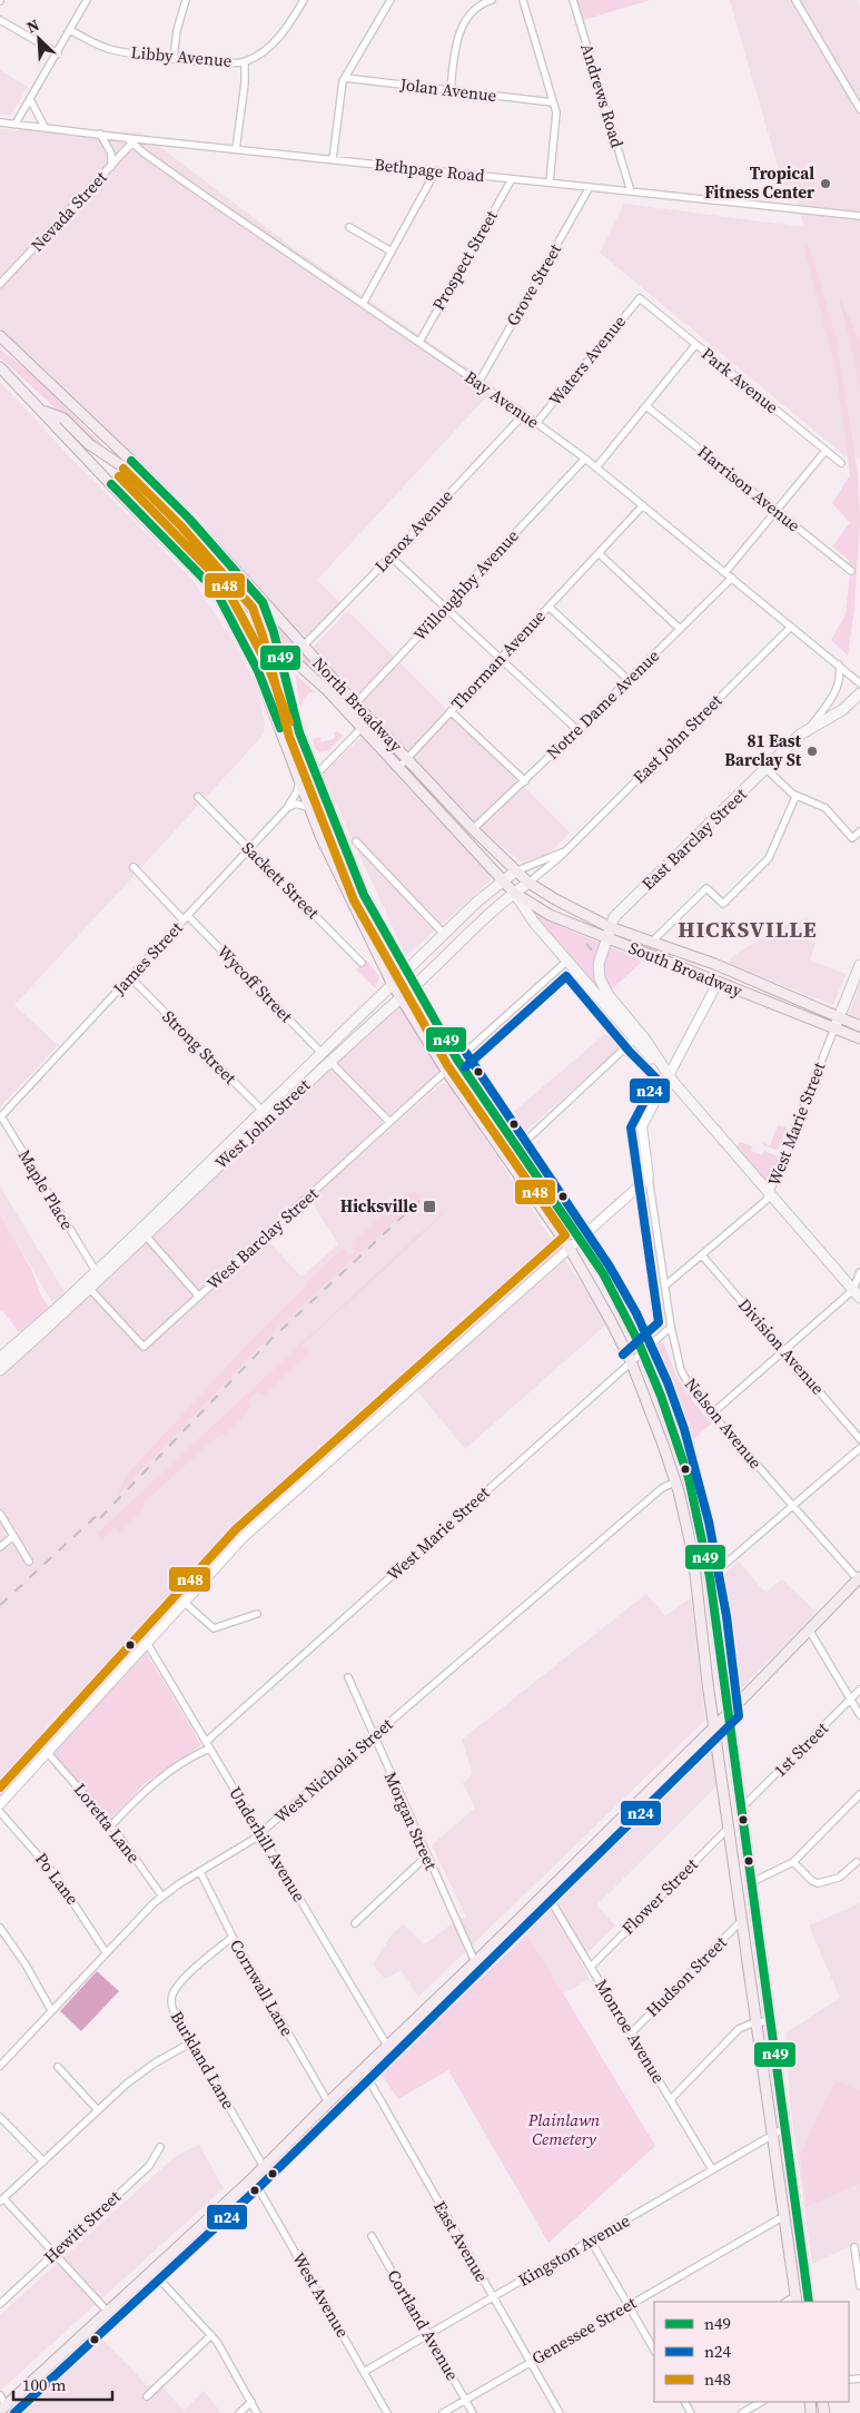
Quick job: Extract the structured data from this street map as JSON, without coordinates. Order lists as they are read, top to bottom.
{
  "streets": {
    "main road": [
      "North Broadway",
      "East Barclay Street",
      "South Broadway",
      "West John Street",
      "West Marie Street"
    ],
    "street": [
      "Libby Avenue",
      "Jolan Avenue",
      "Andrews Road",
      "Bethpage Road",
      "Nevada Street",
      "Prospect Street",
      "Grove Street",
      "Waters Avenue",
      "Park Avenue",
      "Bay Avenue",
      "Harrison Avenue",
      "Lenox Avenue",
      "Willoughby Avenue",
      "Thorman Avenue",
      "Notre Dame Avenue",
      "East John Street",
      "Sackett Street",
      "James Street",
      "Wycoff Street",
      "Strong Street",
      "Maple Place",
      "West Barclay Street",
      "Division Avenue",
      "Nelson Avenue",
      "1st Street",
      "West Nicholai Street",
      "Morgan Street",
      "Loretta Lane",
      "Underhill Avenue",
      "Po Lane",
      "Flower Street",
      "Hudson Street",
      "Cornwall Lane",
      "Monroe Avenue",
      "Burkland Lane",
      "Hewitt Street",
      "East Avenue",
      "Kingston Avenue",
      "West Avenue",
      "Cortland Avenue",
      "Genessee Street"
    ]
  },
  "crossings": [
    ["Andrews Road", "Bethpage Road"],
    ["Bethpage Road", "Nevada Street"],
    ["Bethpage Road", "Prospect Street"],
    ["Bethpage Road", "Grove Street"],
    ["Bethpage Road", "Bay Avenue"],
    ["Nevada Street", "Bay Avenue"],
    ["Prospect Street", "Bay Avenue"],
    ["Grove Street", "Bay Avenue"],
    ["Waters Avenue", "Park Avenue"],
    ["Waters Avenue", "Bay Avenue"],
    ["Bay Avenue", "Lenox Avenue"],
    ["Bay Avenue", "Willoughby Avenue"],
    ["Bay Avenue", "Thorman Avenue"],
    ["Bay Avenue", "Notre Dame Avenue"],
    ["Bay Avenue", "East John Street"],
    ["Lenox Avenue", "North Broadway"],
    ["Willoughby Avenue", "North Broadway"],
    ["Thorman Avenue", "North Broadway"],
    ["North Broadway", "Notre Dame Avenue"],
    ["North Broadway", "East John Street"],
    ["North Broadway", "South Broadway"],
    ["North Broadway", "West John Street"],
    ["East John Street", "South Broadway"],
    ["East John Street", "West John Street"],
    ["East Barclay Street", "South Broadway"],
    ["Sackett Street", "James Street"],
    ["James Street", "Wycoff Street"],
    ["James Street", "Strong Street"],
    ["James Street", "Maple Place"],
    ["South Broadway", "West John Street"],
    ["South Broadway", "West Marie Street"],
    ["South Broadway", "Nelson Avenue"],
    ["Wycoff Street", "West John Street"],
    ["Strong Street", "West John Street"],
    ["West John Street", "Maple Place"],
    ["West John Street", "West Barclay Street"],
    ["West Marie Street", "Division Avenue"],
    ["West Marie Street", "Nelson Avenue"],
    ["West Marie Street", "Loretta Lane"],
    ["West Marie Street", "Underhill Avenue"],
    ["West Nicholai Street", "Morgan Street"],
    ["West Nicholai Street", "Loretta Lane"],
    ["West Nicholai Street", "Underhill Avenue"],
    ["West Nicholai Street", "Po Lane"],
    ["West Nicholai Street", "Cornwall Lane"],
    ["Flower Street", "Monroe Avenue"],
    ["Hudson Street", "Monroe Avenue"],
    ["Cornwall Lane", "Burkland Lane"],
    ["Monroe Avenue", "Kingston Avenue"],
    ["East Avenue", "Kingston Avenue"],
    ["East Avenue", "Genessee Street"],
    ["Kingston Avenue", "West Avenue"],
    ["Kingston Avenue", "Cortland Avenue"],
    ["Cortland Avenue", "Genessee Street"]
  ],
  "districts": ["HICKSVILLE"],
  "parks": ["Plainlawn Cemetery"],
  "places": {
    "other": ["Tropical Fitness Center", "81 East Barclay St"],
    "transit": ["Hicksville"]
  },
  "lines": ["transit line n49", "transit line n48", "transit line n24"],
  "legend": ["n49", "n24", "n48"],
  "scale_bar": "100 m",
  "north": "top left"
}
